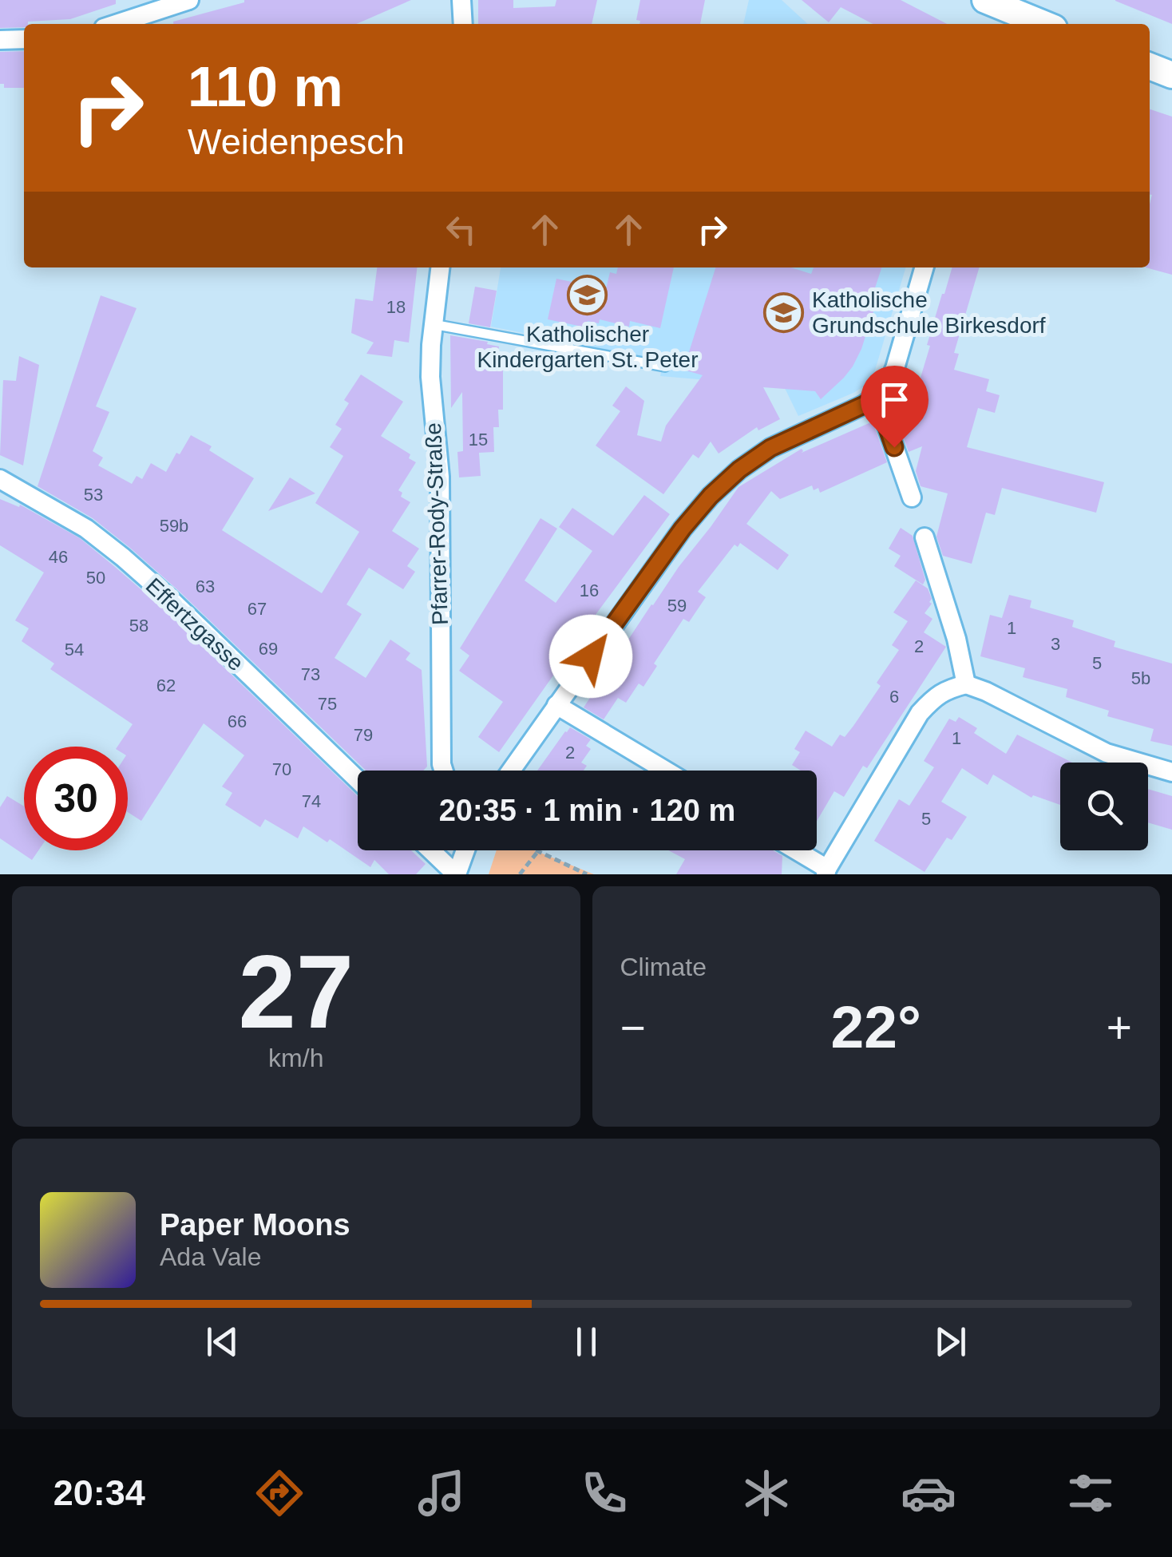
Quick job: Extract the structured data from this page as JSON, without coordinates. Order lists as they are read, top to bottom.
{
  "streets": {
    "street": ["Pfarrer-Rody-Straße", "Effertzgasse"]
  },
  "places": {
    "school or university": ["Katholischer Kindergarten St. Peter", "Katholische Grundschule Birkesdorf"]
  },
  "house_numbers": [
    "18",
    "15",
    "53",
    "59b",
    "46",
    "50",
    "63",
    "16",
    "59",
    "67",
    "58",
    "1",
    "3",
    "2",
    "69",
    "54",
    "5",
    "73",
    "5b",
    "62",
    "6",
    "75",
    "66",
    "79",
    "1",
    "2",
    "70",
    "74",
    "5"
  ],
  "page": {
    "turn": ["110 m", "Weidenpesch"],
    "limit": "30",
    "trip": "20:35 · 1 min · 120 m",
    "tile": [
      ["27", "km/h"],
      "Climate"
    ],
    "heat": ["−", "22°", "+"],
    "song": ["Paper Moons", "Ada Vale"],
    "tabs": "20:34"
  }
}
